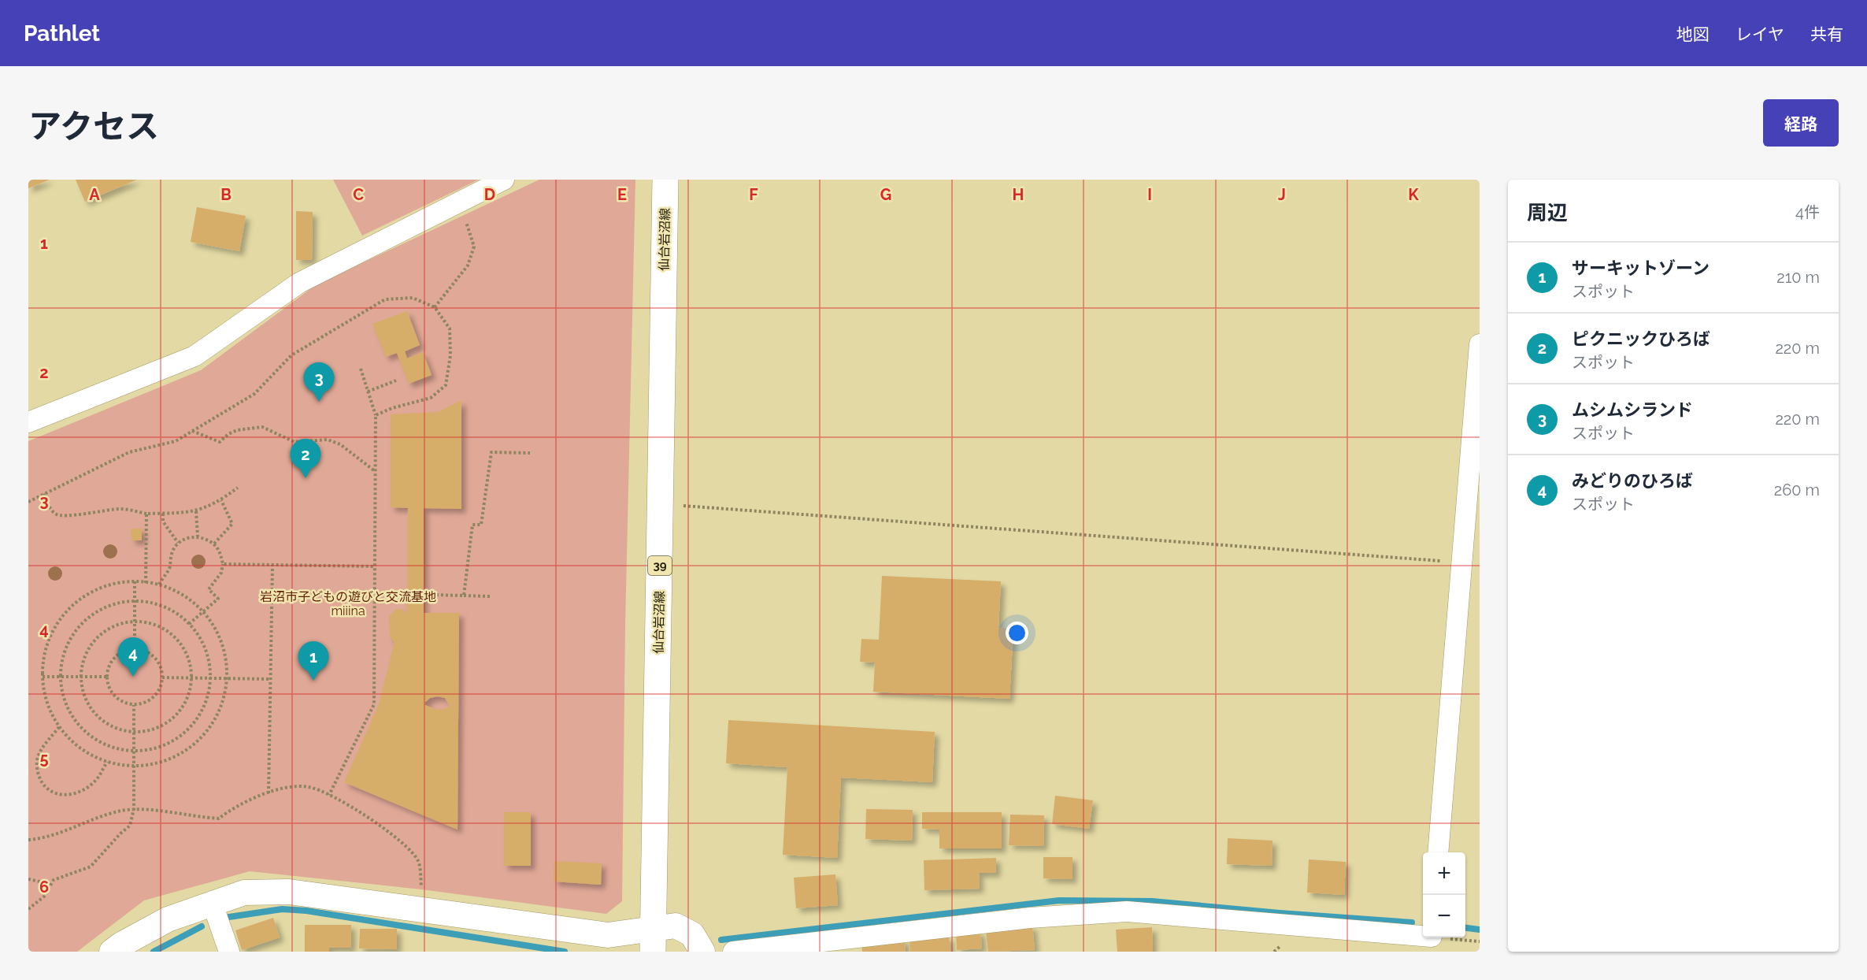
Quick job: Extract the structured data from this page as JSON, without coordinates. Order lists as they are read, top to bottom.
{
  "streets": {
    "main road": ["仙台岩沼線", "39"]
  },
  "parks": ["岩沼市子どもの遊びと交流基地 miiina"],
  "page": {
    "header": "Pathlet",
    "nav": ["地図", "レイヤ", "共有"],
    "title": "アクセス",
    "buttons": "経路",
    "heading": ["周辺", "4件"],
    "list": [
      {
        "mark": "1",
        "name": "サーキットゾーン",
        "note": "スポット",
        "value": "210 m"
      },
      {
        "mark": "2",
        "name": "ピクニックひろば",
        "note": "スポット",
        "value": "220 m"
      },
      {
        "mark": "3",
        "name": "ムシムシランド",
        "note": "スポット",
        "value": "220 m"
      },
      {
        "mark": "4",
        "name": "みどりのひろば",
        "note": "スポット",
        "value": "260 m"
      }
    ],
    "pins": [
      "3",
      "2",
      "4",
      "1"
    ],
    "map_buttons": ["+", "−"]
  },
  "grid": {
    "columns": [
      "A",
      "B",
      "C",
      "D",
      "E",
      "F",
      "G",
      "H",
      "I",
      "J",
      "K"
    ],
    "rows": [
      "1",
      "2",
      "3",
      "4",
      "5",
      "6"
    ]
  }
}
